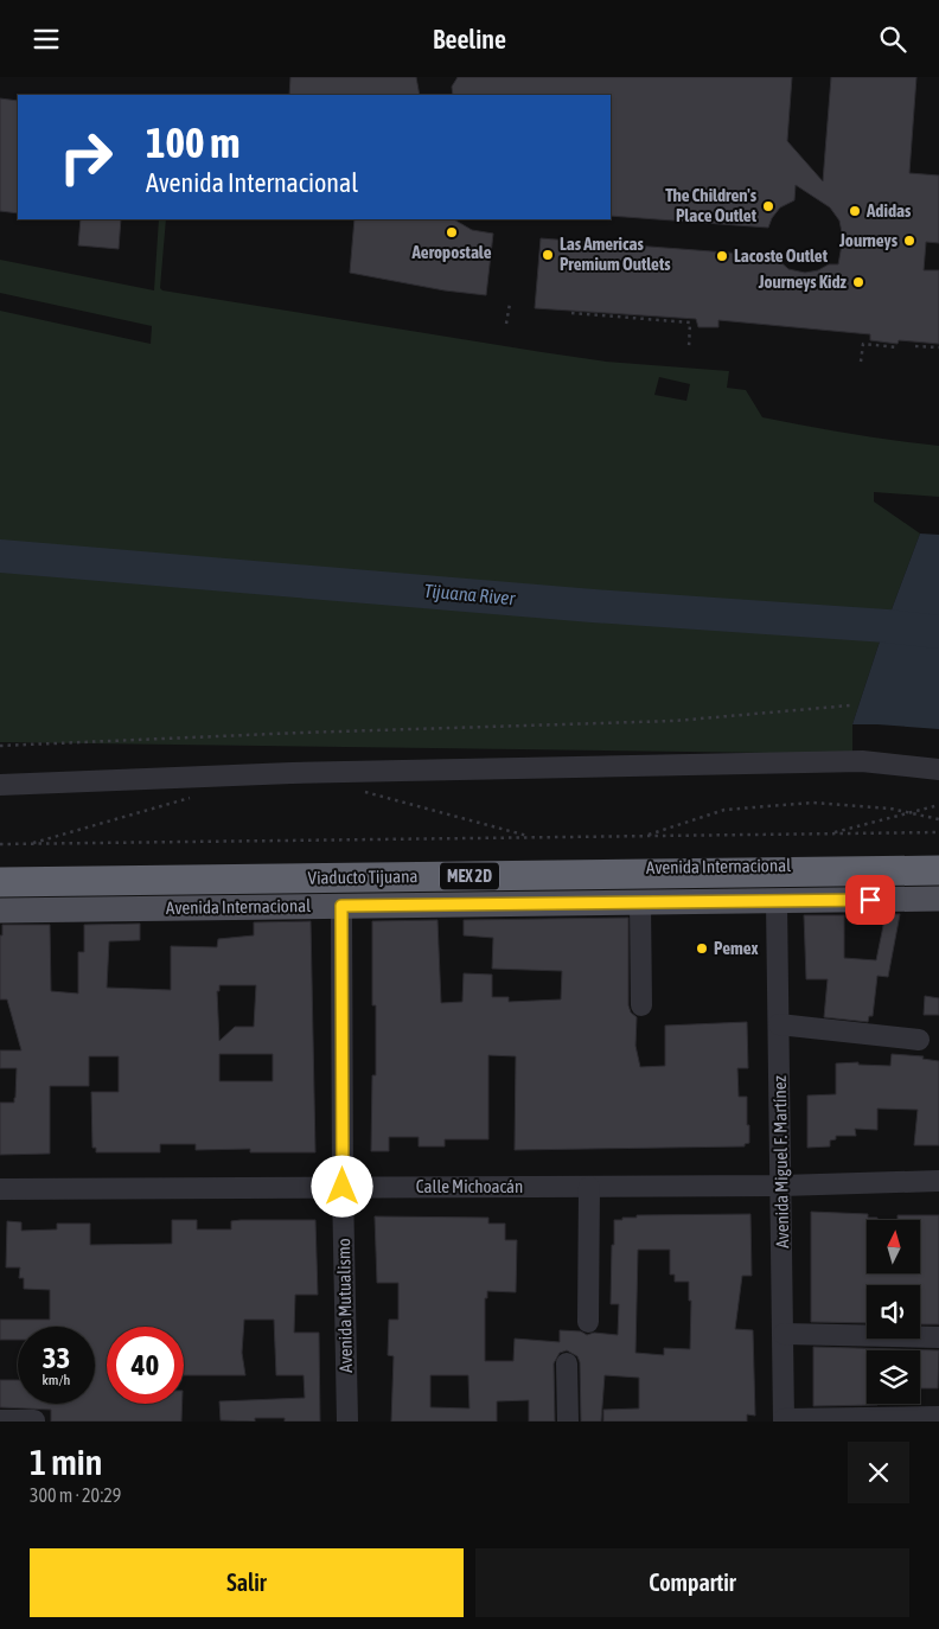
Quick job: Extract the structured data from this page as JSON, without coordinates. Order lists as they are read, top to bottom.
{
  "streets": {
    "highway": ["Avenida Internacional", "MEX 2D", "Viaducto Tijuana"],
    "street": ["Avenida Miguel F. Martínez", "Calle Michoacán", "Avenida Mutualismo"]
  },
  "crossings": [
    ["Avenida Internacional", "Avenida Miguel F. Martínez"],
    ["Avenida Internacional", "Avenida Mutualismo"],
    ["Avenida Miguel F. Martínez", "Calle Michoacán"],
    ["Calle Michoacán", "Avenida Mutualismo"]
  ],
  "water": ["Tijuana River"],
  "places": [
    "The Children's Place Outlet",
    "Adidas",
    "Aeropostale",
    "Journeys",
    "Las Americas Premium Outlets",
    "Lacoste Outlet",
    "Journeys Kidz",
    "Pemex"
  ],
  "north": "top",
  "page": {
    "header": "Beeline",
    "turn": ["100 m", "Avenida Internacional"],
    "speed": "33 km/h",
    "limit": "40",
    "heading": ["1 min", "300 m · 20:29"],
    "buttons": ["Salir", "Compartir"]
  }
}
